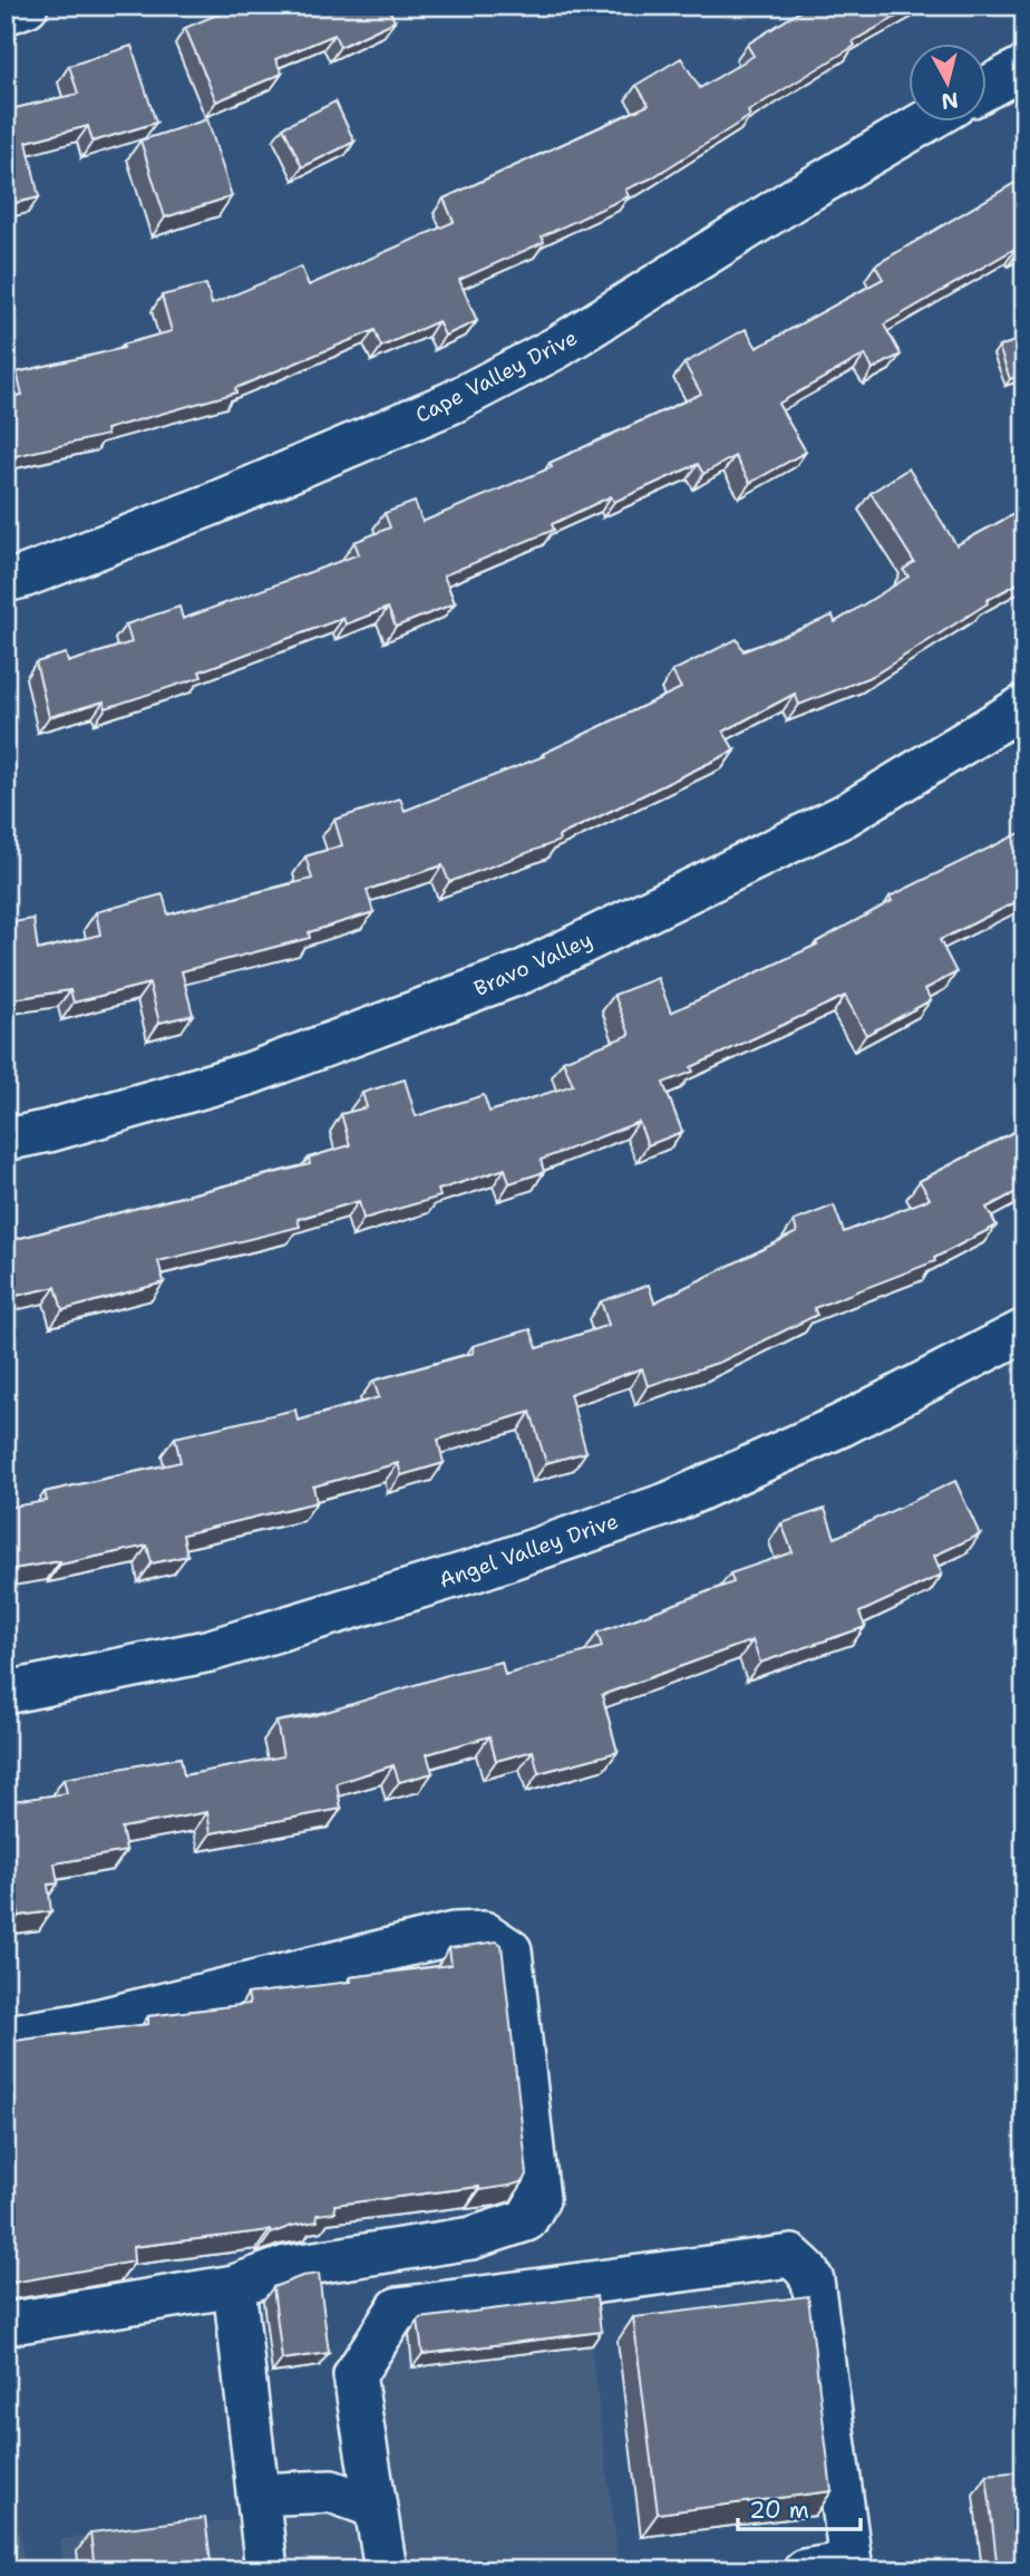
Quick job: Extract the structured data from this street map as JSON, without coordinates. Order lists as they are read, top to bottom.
{
  "streets": {
    "street": ["Cape Valley Drive", "Bravo Valley", "Angel Valley Drive"]
  },
  "scale_bar": "20 m",
  "north": "bottom"
}
